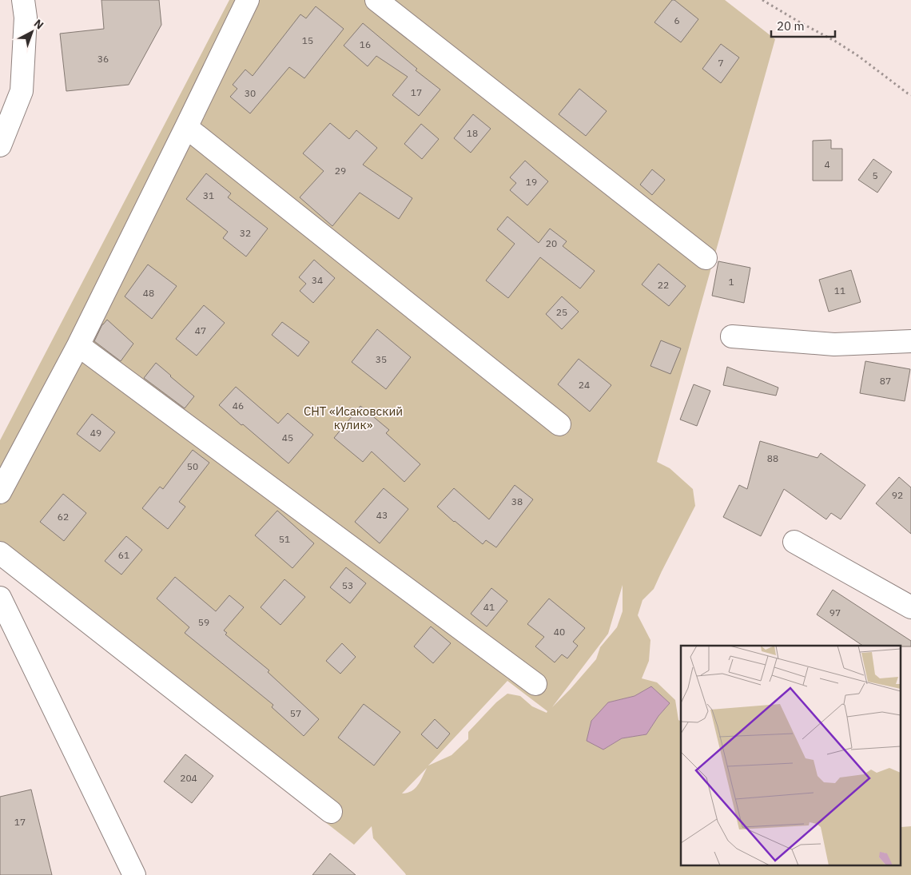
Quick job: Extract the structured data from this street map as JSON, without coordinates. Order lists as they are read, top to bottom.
{
  "parks": ["СНТ «Исаковский кулик»"],
  "house_numbers": [
    "6",
    "15",
    "16",
    "36",
    "7",
    "17",
    "30",
    "18",
    "4",
    "29",
    "5",
    "19",
    "31",
    "32",
    "20",
    "34",
    "1",
    "22",
    "11",
    "48",
    "25",
    "47",
    "35",
    "87",
    "24",
    "46",
    "49",
    "45",
    "88",
    "50",
    "92",
    "38",
    "43",
    "62",
    "51",
    "61",
    "53",
    "41",
    "97",
    "59",
    "40",
    "57",
    "204",
    "17"
  ],
  "scale_bar": "20 m",
  "north": "top right"
}
